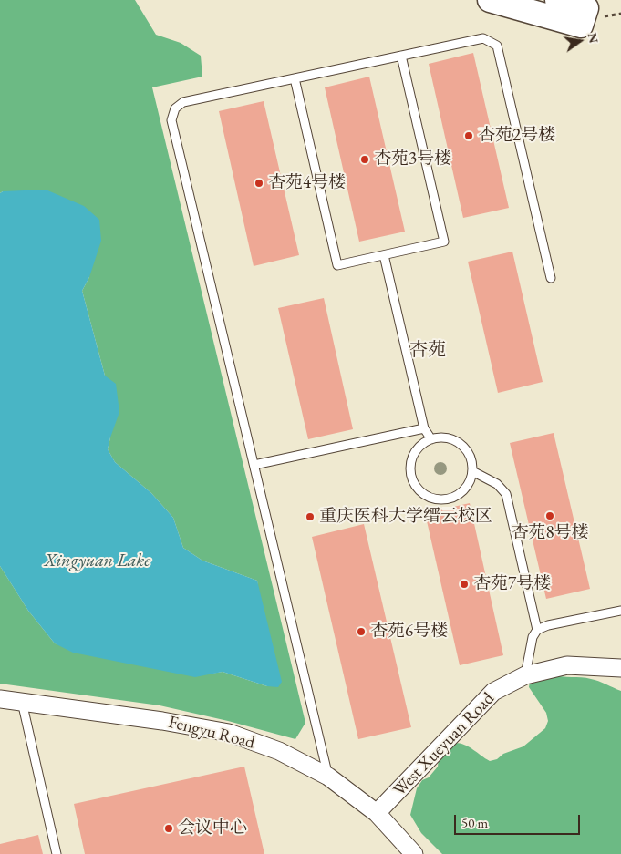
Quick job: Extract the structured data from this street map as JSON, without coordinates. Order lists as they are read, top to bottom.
{
  "streets": {
    "street": ["Fengyu Road", "West Xueyuan Road"]
  },
  "crossings": [
    ["Fengyu Road", "West Xueyuan Road"]
  ],
  "districts": ["杏苑"],
  "water": ["Xingyuan Lake"],
  "places": [
    "杏苑2号楼",
    "杏苑3号楼",
    "杏苑4号楼",
    "杏苑8号楼",
    "重庆医科大学缙云校区",
    "杏苑7号楼",
    "杏苑6号楼",
    "会议中心"
  ],
  "scale_bar": "50 m",
  "north": "right"
}
